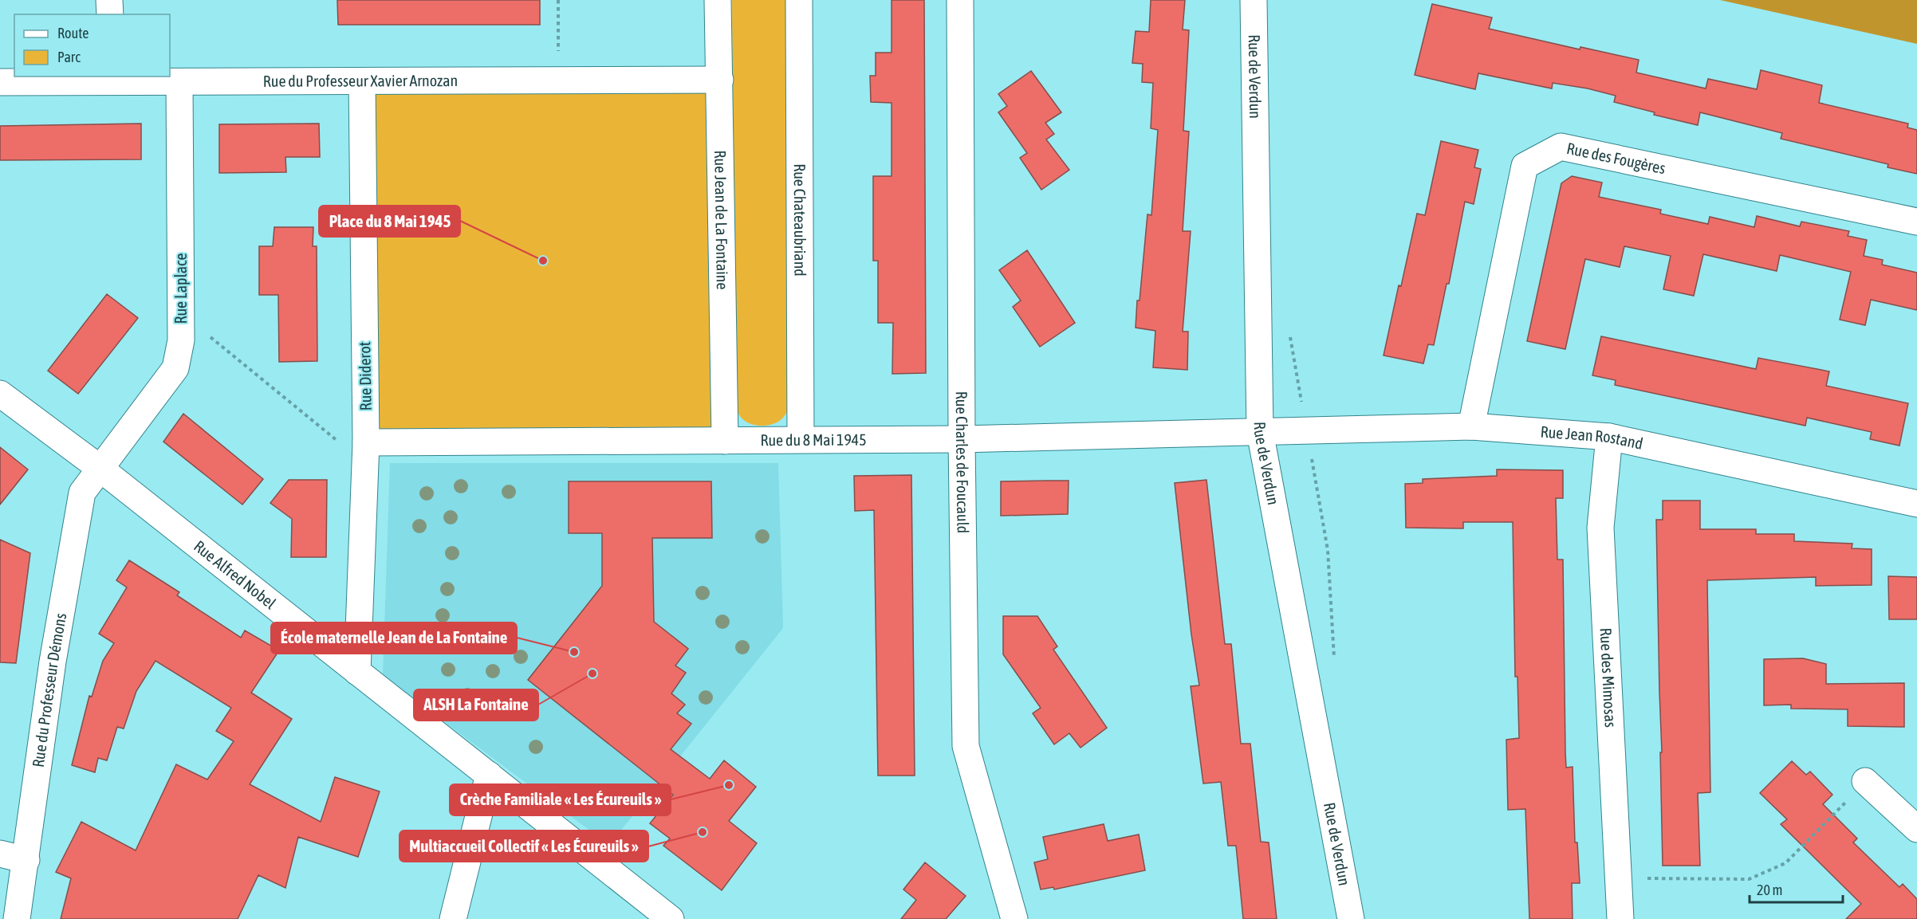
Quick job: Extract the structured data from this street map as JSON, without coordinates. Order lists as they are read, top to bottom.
{
  "streets": {
    "street": [
      "Rue de Verdun",
      "Rue du Professeur Xavier Arnozan",
      "Rue des Fougères",
      "Rue Chateaubriand",
      "Rue Jean de La Fontaine",
      "Rue Laplace",
      "Rue Diderot",
      "Rue Jean Rostand",
      "Rue du 8 Mai 1945",
      "Rue Charles de Foucauld",
      "Rue Alfred Nobel",
      "Rue des Mimosas",
      "Rue du Professeur Démons"
    ]
  },
  "crossings": [
    ["Rue de Verdun", "Rue Jean Rostand"],
    ["Rue de Verdun", "Rue du 8 Mai 1945"],
    ["Rue du Professeur Xavier Arnozan", "Rue Jean de La Fontaine"],
    ["Rue du Professeur Xavier Arnozan", "Rue Laplace"],
    ["Rue du Professeur Xavier Arnozan", "Rue Diderot"],
    ["Rue des Fougères", "Rue Jean Rostand"],
    ["Rue Chateaubriand", "Rue du 8 Mai 1945"],
    ["Rue Jean de La Fontaine", "Rue du 8 Mai 1945"],
    ["Rue Laplace", "Rue Alfred Nobel"],
    ["Rue Laplace", "Rue du Professeur Démons"],
    ["Rue Diderot", "Rue du 8 Mai 1945"],
    ["Rue Diderot", "Rue Alfred Nobel"],
    ["Rue Jean Rostand", "Rue du 8 Mai 1945"],
    ["Rue Jean Rostand", "Rue des Mimosas"],
    ["Rue du 8 Mai 1945", "Rue Charles de Foucauld"],
    ["Rue Alfred Nobel", "Rue du Professeur Démons"]
  ],
  "places": [
    "Place du 8 Mai 1945",
    "École maternelle Jean de La Fontaine",
    "ALSH La Fontaine",
    "Crèche Familiale « Les Écureuils »",
    "Multiaccueil Collectif « Les Écureuils »"
  ],
  "legend": ["Route", "Parc"],
  "scale_bar": "20 m"
}
